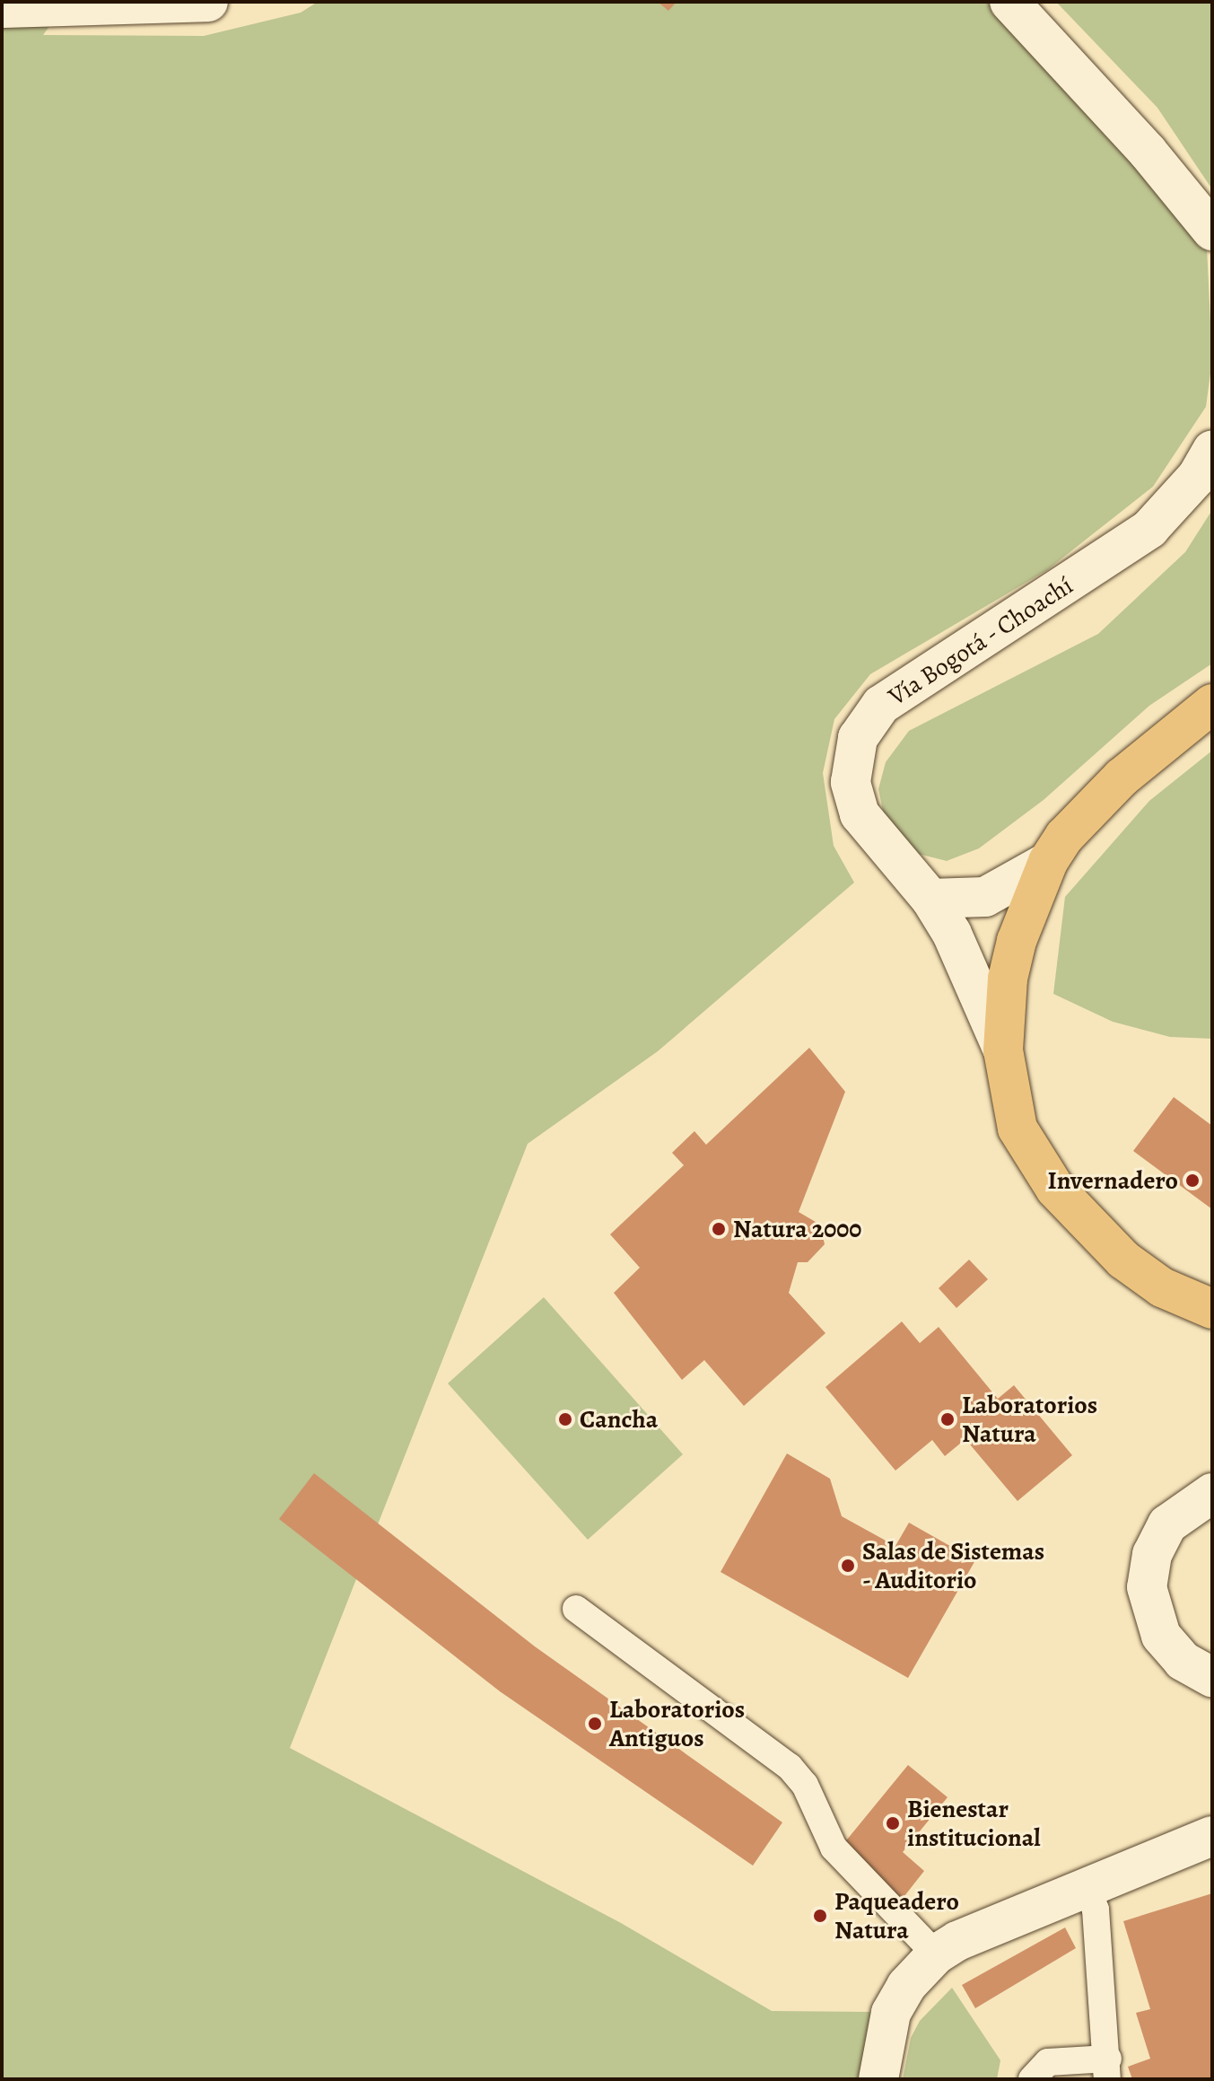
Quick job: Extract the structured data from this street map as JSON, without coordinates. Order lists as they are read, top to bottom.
{
  "streets": {
    "main road": ["Vía Bogotá - Choachí"]
  },
  "places": [
    "Invernadero",
    "Natura 2000",
    "Cancha",
    "Laboratorios Natura",
    "Salas de Sistemas - Auditorio",
    "Laboratorios Antiguos",
    "Bienestar institucional",
    "Paqueadero Natura"
  ]
}
